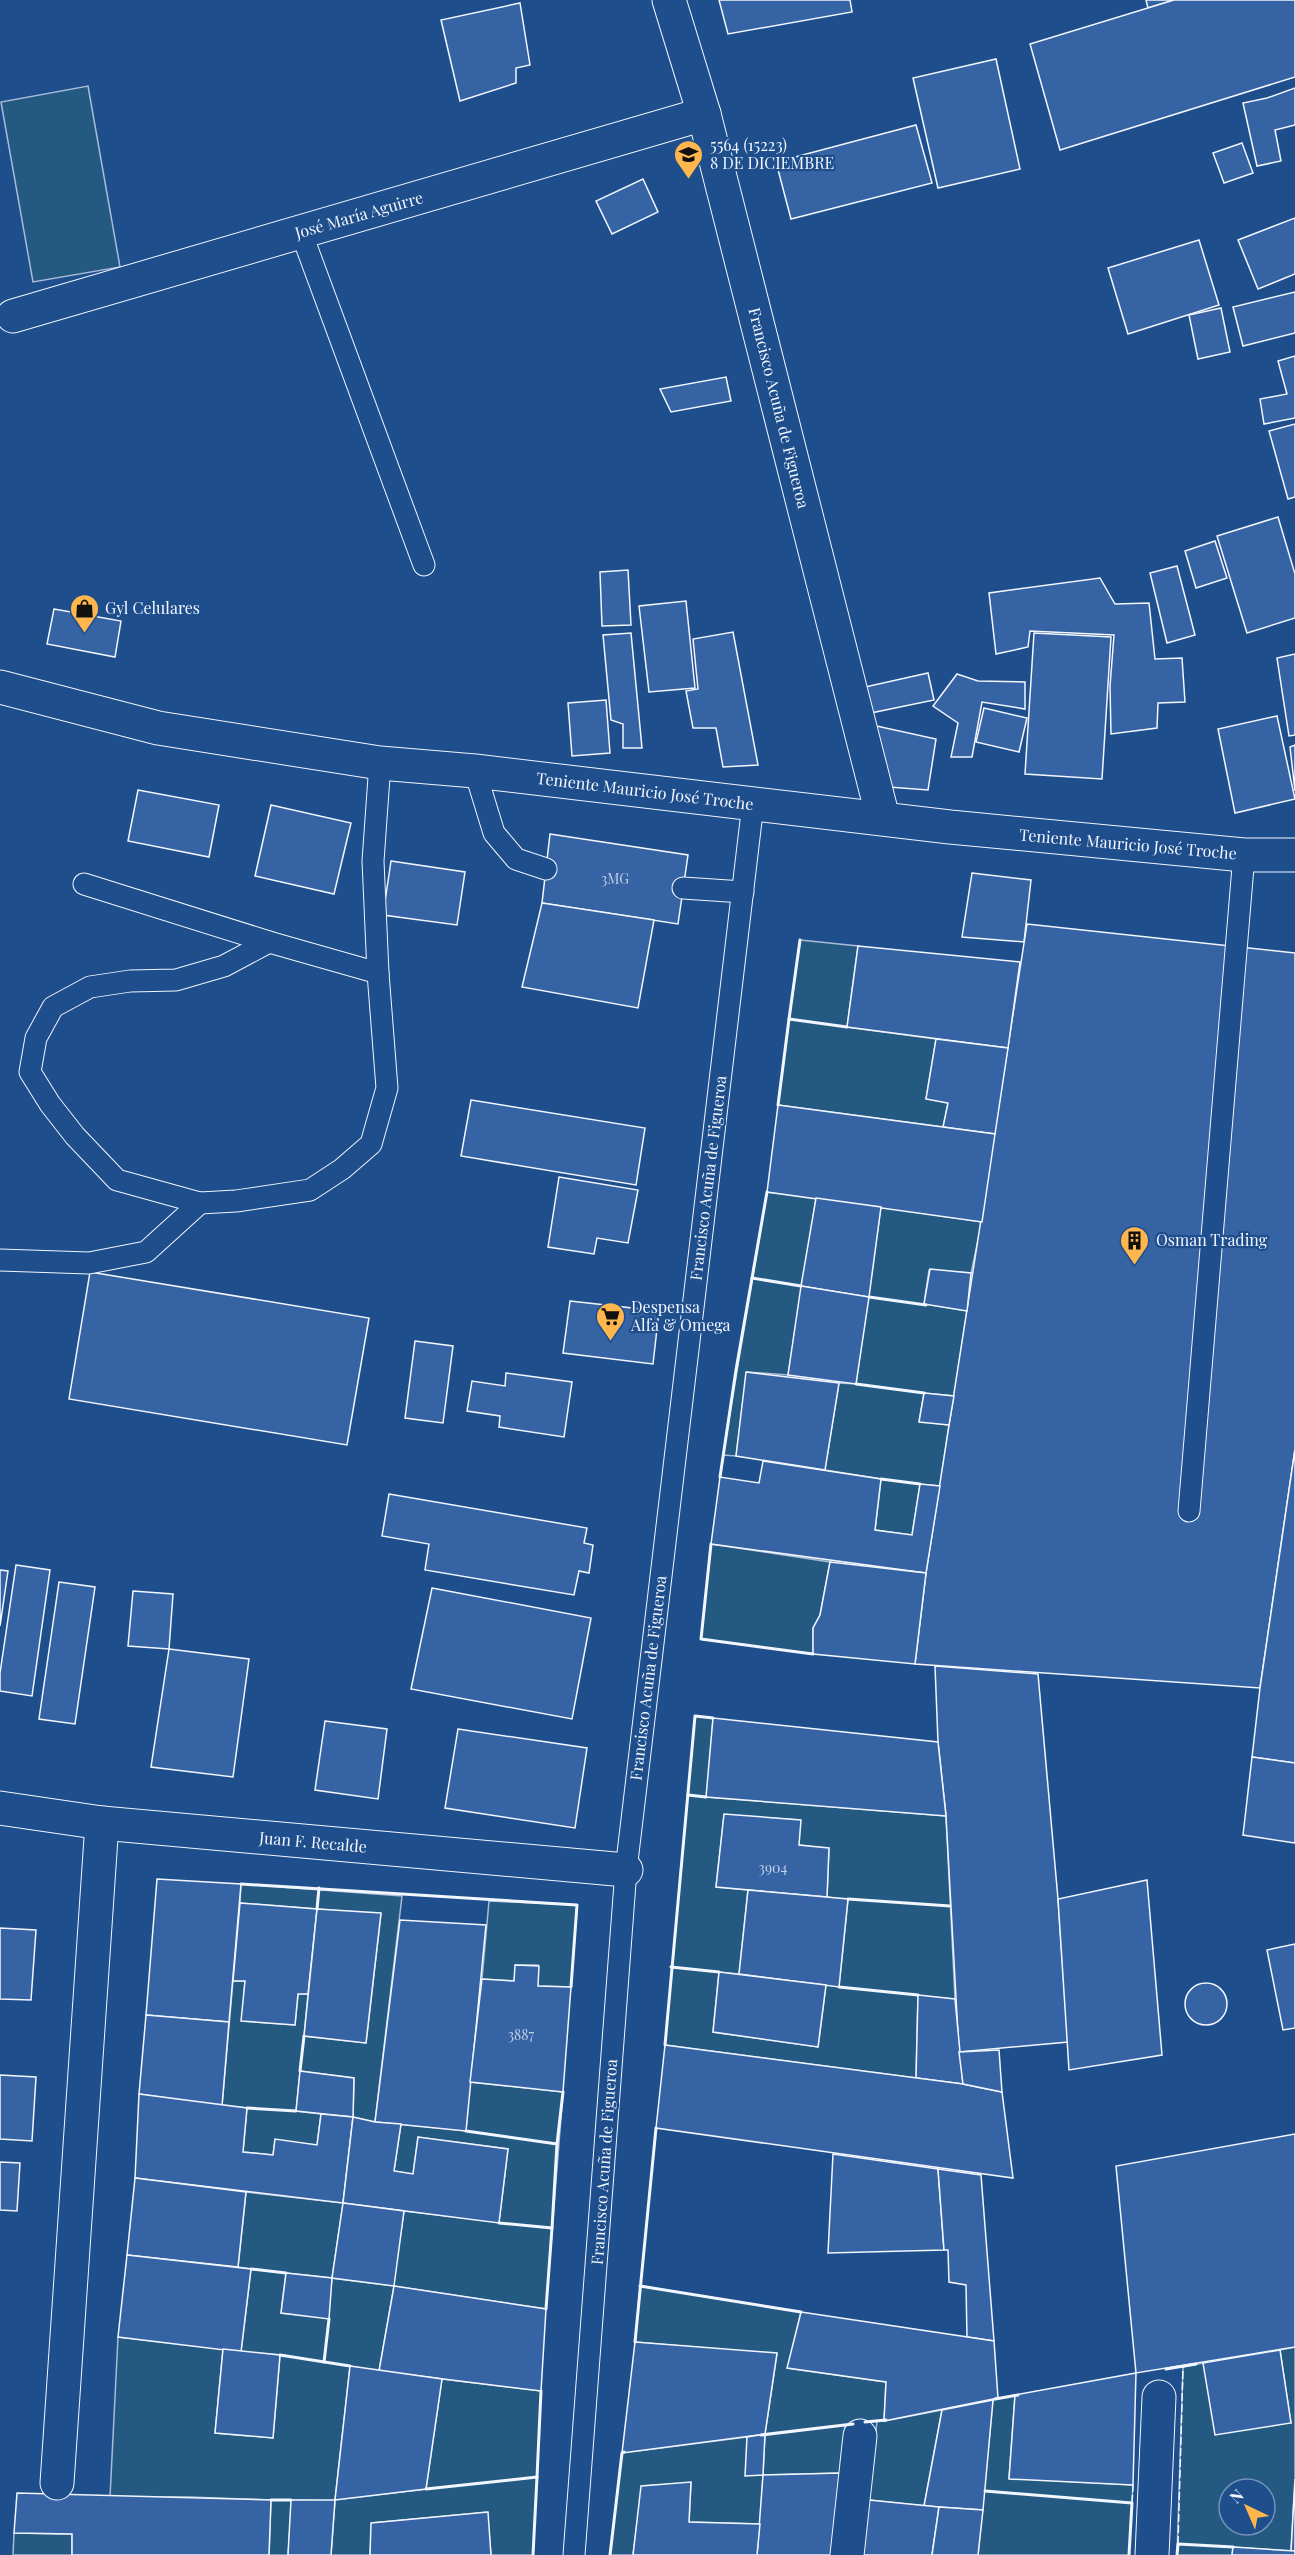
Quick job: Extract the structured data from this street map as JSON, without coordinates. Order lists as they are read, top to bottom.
{
  "streets": {
    "street": [
      "José María Aguirre",
      "Francisco Acuña de Figueroa",
      "Teniente Mauricio José Troche",
      "Juan F. Recalde"
    ]
  },
  "crossings": [
    ["José María Aguirre", "Francisco Acuña de Figueroa"],
    ["Francisco Acuña de Figueroa", "Teniente Mauricio José Troche"],
    ["Francisco Acuña de Figueroa", "Juan F. Recalde"]
  ],
  "places": {
    "school or university": ["5564 (15223) 8 DE DICIEMBRE"],
    "shop": ["Gyl Celulares"],
    "building": ["Osman Trading"],
    "supermarket": ["Despensa Alfa & Omega"]
  },
  "house_numbers": ["3MG", "3904", "3887"],
  "north": "top left"
}
